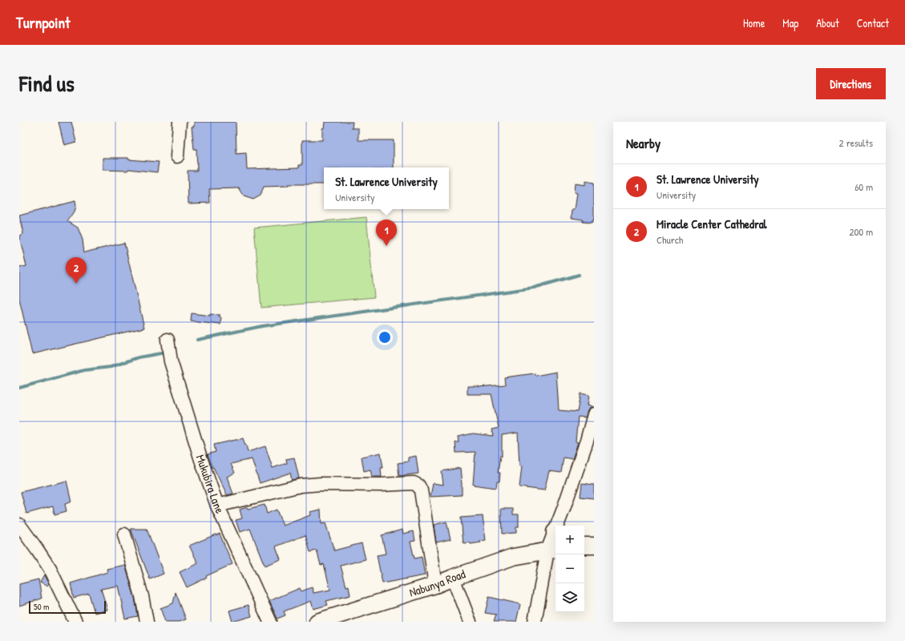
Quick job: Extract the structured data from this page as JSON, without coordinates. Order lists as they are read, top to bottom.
{
  "streets": {
    "main road": ["Nabunya Road"],
    "street": ["Mukubira Lane"]
  },
  "scale_bar": "50 m",
  "page": {
    "header": "Turnpoint",
    "nav": [
      "Home",
      "Map",
      "About",
      "Contact"
    ],
    "title": "Find us",
    "buttons": "Directions",
    "heading": ["Nearby", "2 results"],
    "list": [
      {
        "mark": "1",
        "name": "St. Lawrence University",
        "note": "University",
        "value": "60 m"
      },
      {
        "mark": "2",
        "name": "Miracle Center Cathedral",
        "note": "Church",
        "value": "200 m"
      }
    ],
    "popup": ["St. Lawrence University", "University"],
    "pins": ["1", "2"],
    "map_buttons": ["+", "−"],
    "scale": "50 m"
  }
}
